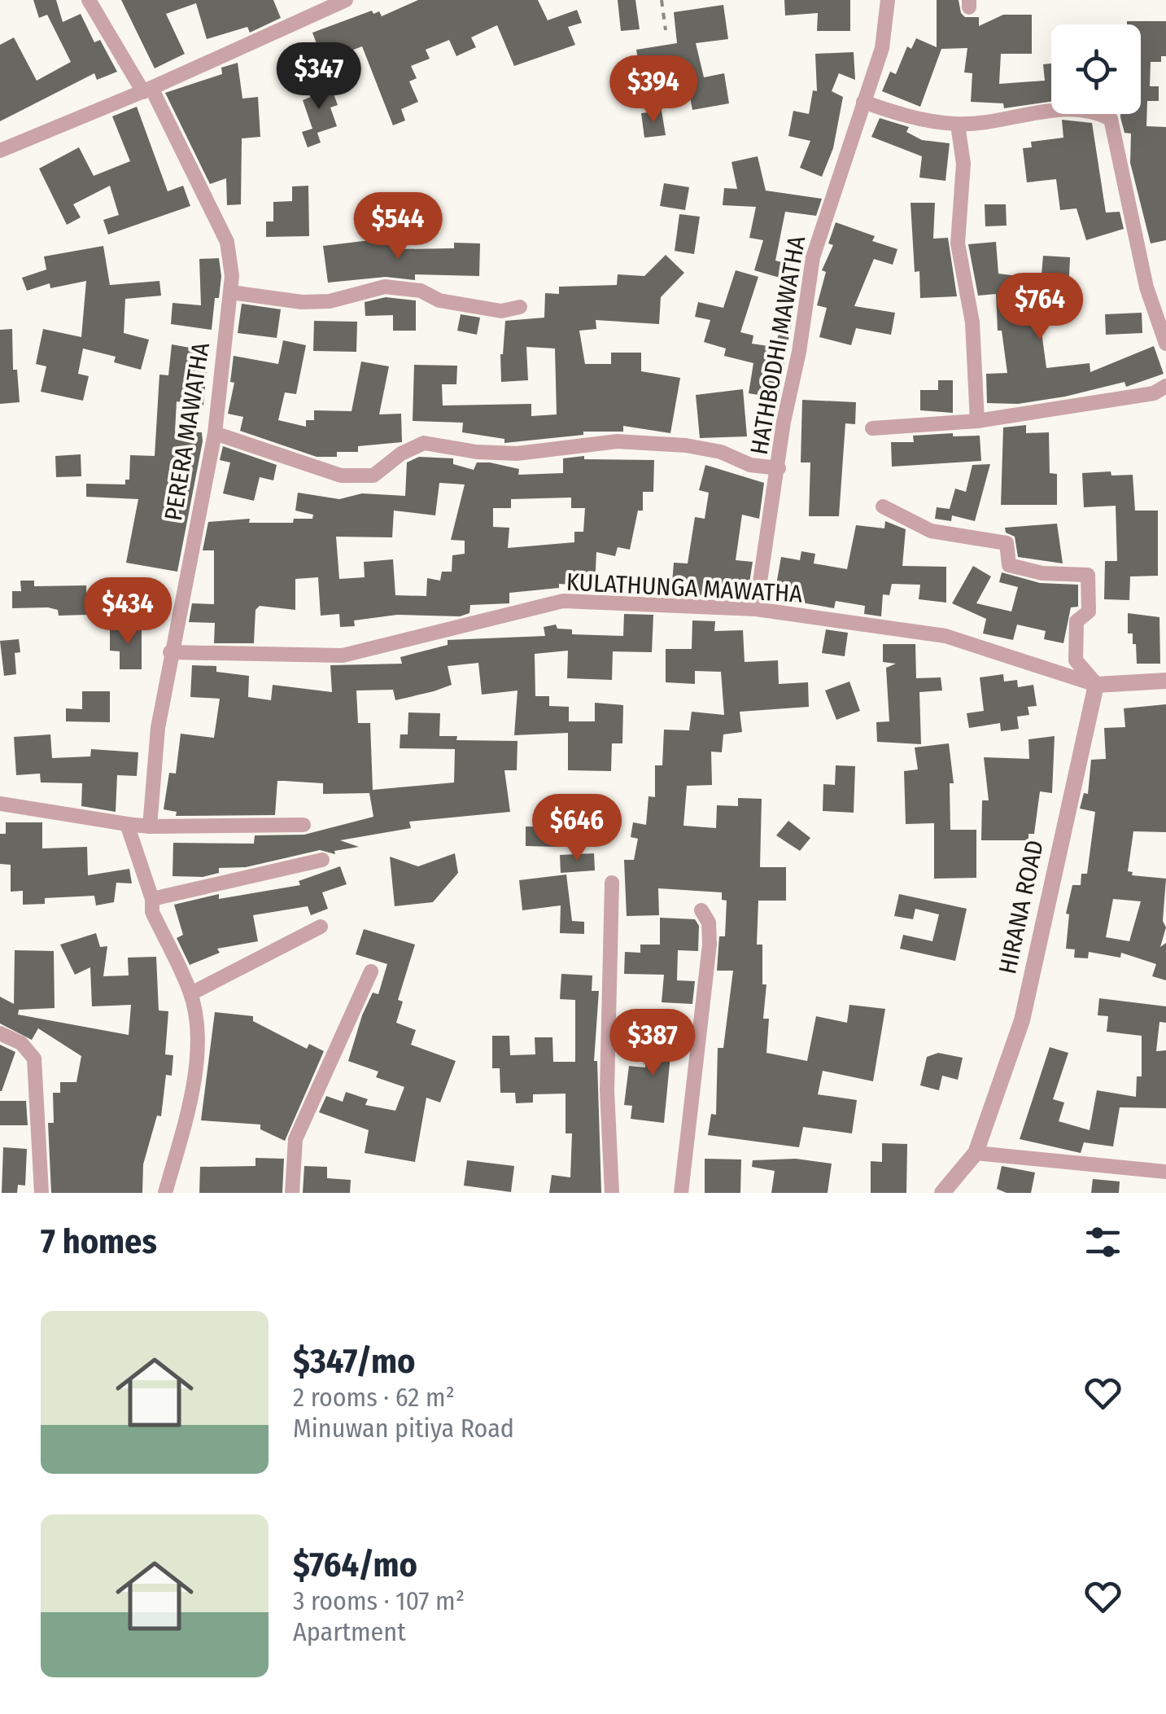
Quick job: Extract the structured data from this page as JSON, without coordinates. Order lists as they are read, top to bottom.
{
  "streets": {
    "street": [
      "HATHBODHI MAWATHA",
      "PERERA MAWATHA",
      "KULATHUNGA MAWATHA",
      "HIRANA ROAD"
    ]
  },
  "crossings": [
    ["HATHBODHI MAWATHA", "KULATHUNGA MAWATHA"],
    ["PERERA MAWATHA", "KULATHUNGA MAWATHA"],
    ["KULATHUNGA MAWATHA", "HIRANA ROAD"]
  ],
  "page": {
    "price": [
      "$347",
      "$394",
      "$544",
      "$764",
      "$434",
      "$646",
      "$387"
    ],
    "heading": "7 homes",
    "list": [
      {
        "name": "$347/mo",
        "note": "2 rooms · 62 m² · Minuwan pitiya Road"
      },
      {
        "name": "$764/mo",
        "note": "3 rooms · 107 m² · Apartment"
      }
    ]
  }
}
